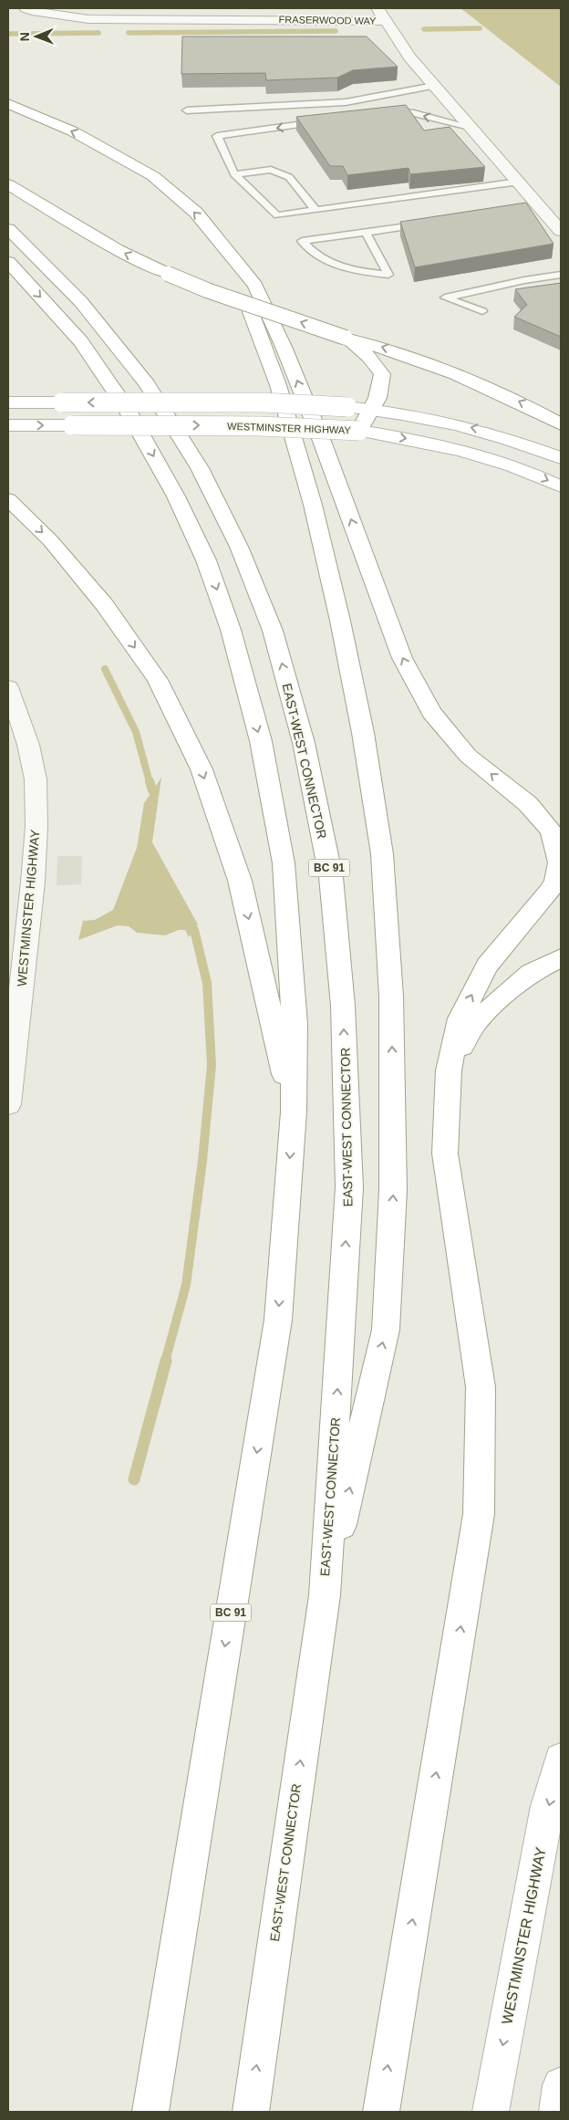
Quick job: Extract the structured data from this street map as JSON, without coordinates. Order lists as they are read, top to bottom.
{
  "streets": {
    "main road": ["WESTMINSTER HIGHWAY", "EAST-WEST CONNECTOR", "BC 91"],
    "street": ["FRASERWOOD WAY"]
  },
  "north": "left"
}
